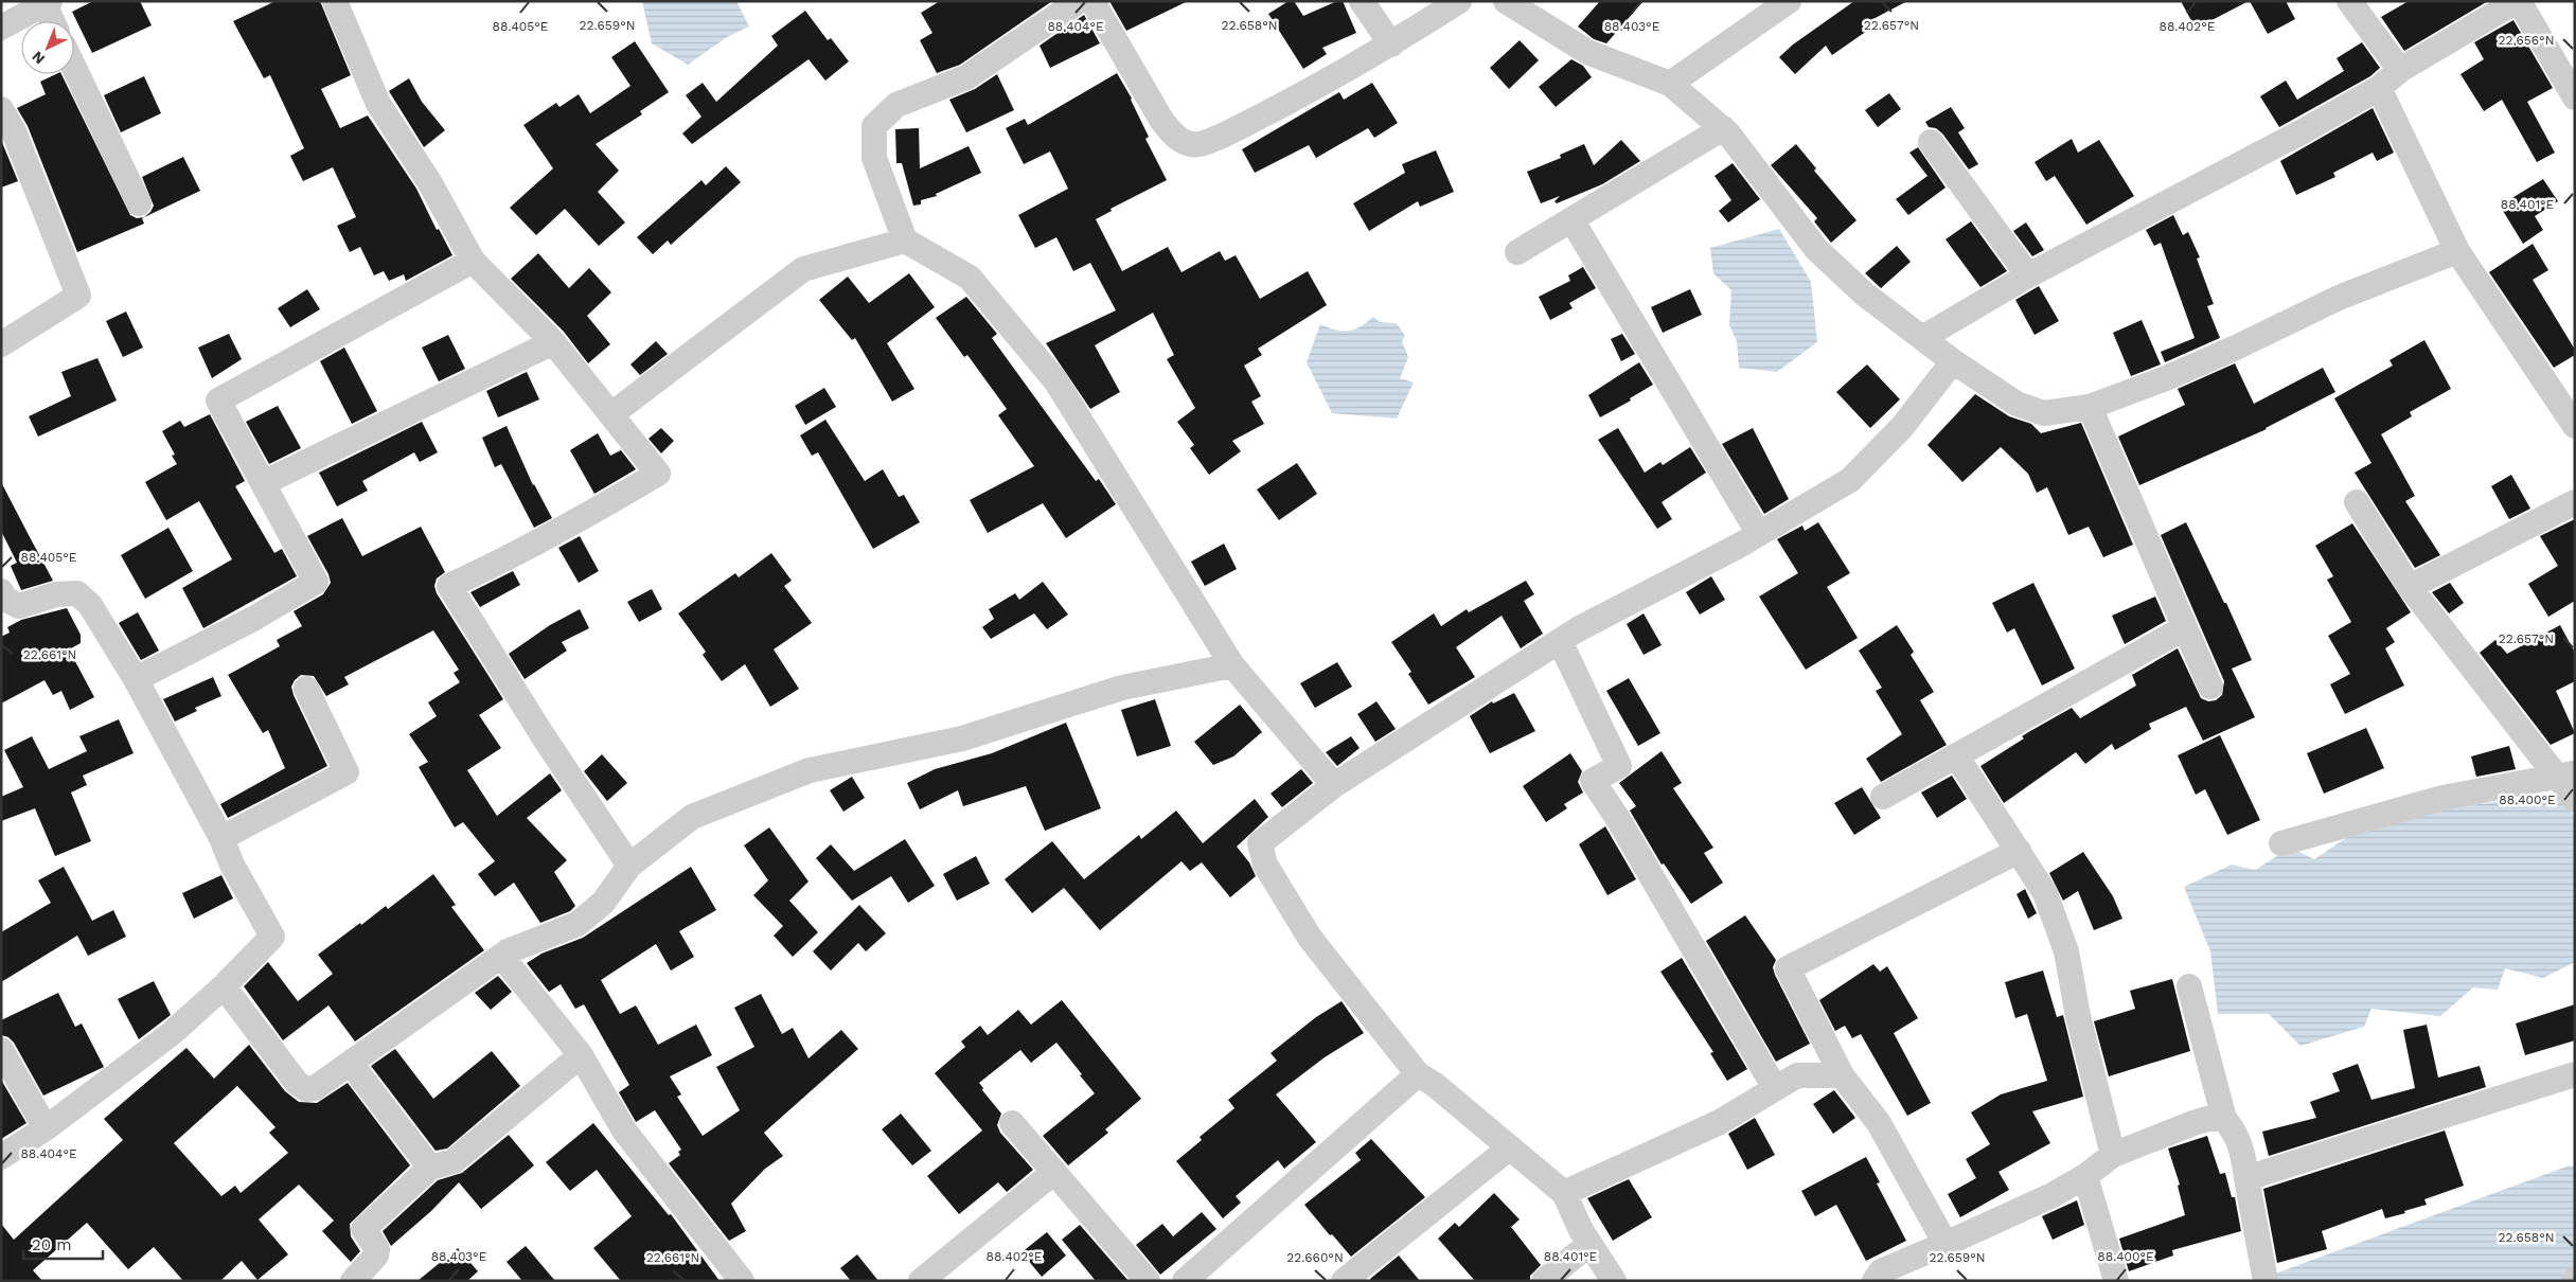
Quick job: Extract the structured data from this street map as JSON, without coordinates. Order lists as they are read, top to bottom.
{
  "scale_bar": "20 m",
  "north": "bottom left",
  "coordinates": [
    "22.659°N",
    "22.657°N",
    "22.658°N",
    "88.405°E",
    "88.404°E",
    "88.403°E",
    "88.402°E",
    "22.656°N",
    "88.401°E",
    "22.661°N",
    "88.400°E",
    "22.660°N"
  ]
}
